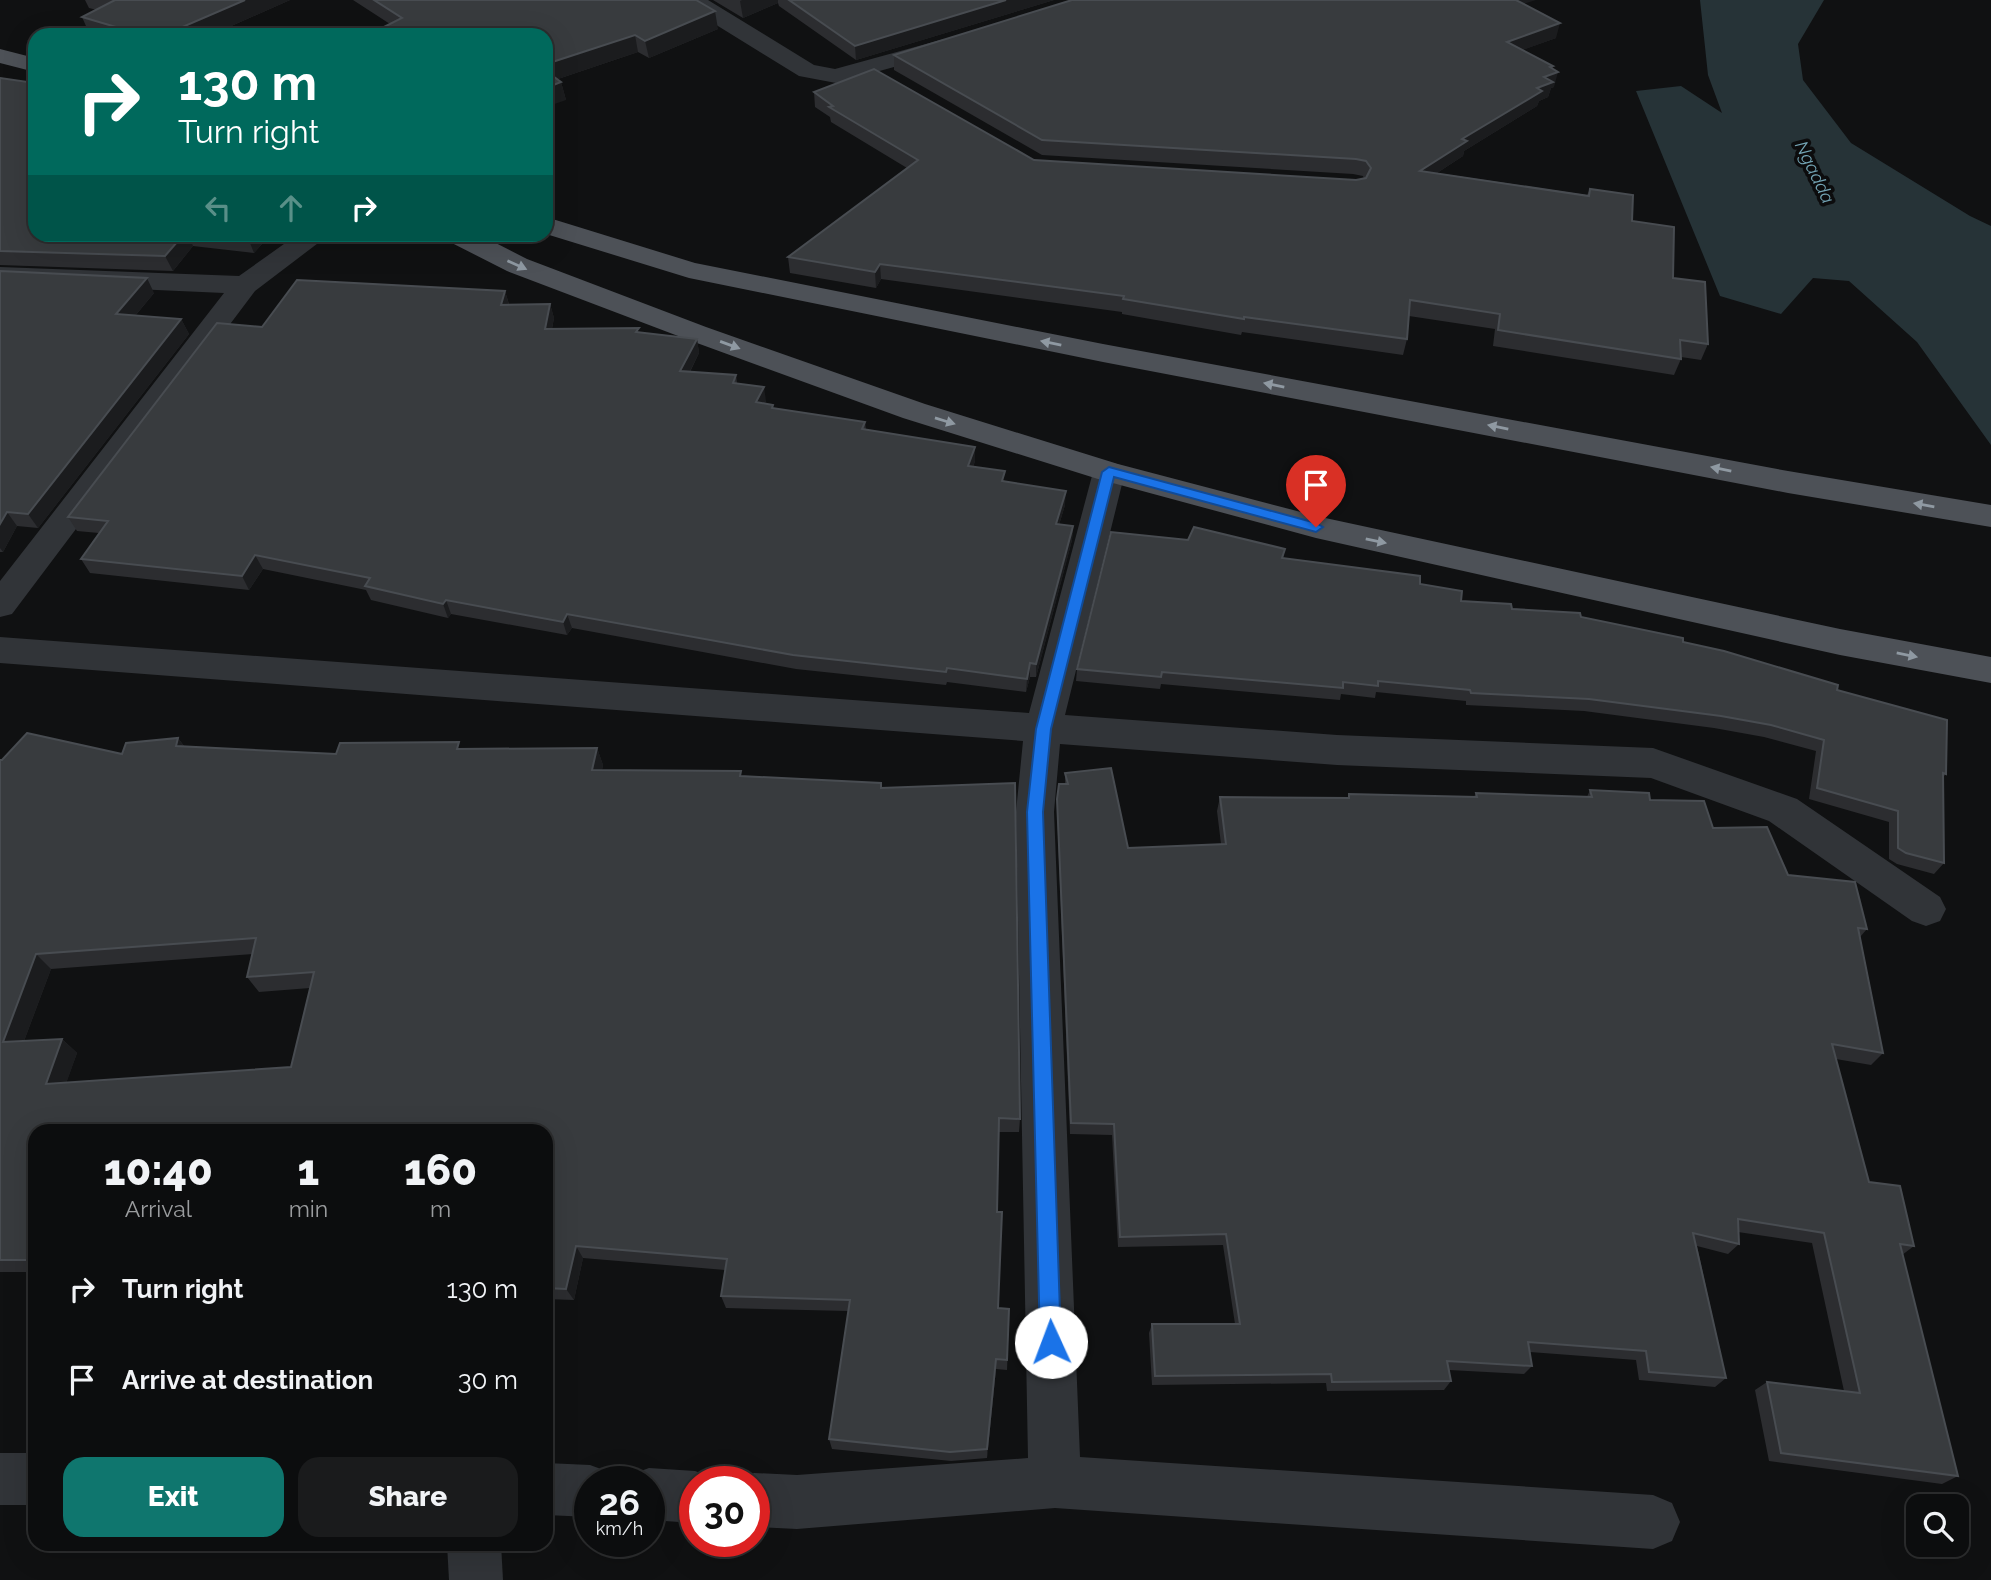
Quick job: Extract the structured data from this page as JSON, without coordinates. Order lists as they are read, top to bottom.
{
  "water": ["Ngadda"],
  "page": {
    "turn": ["130 m", "Turn right"],
    "eta": [
      "10:40",
      "Arrival",
      "1",
      "min",
      "160",
      "m"
    ],
    "list": [
      {
        "name": "Turn right",
        "value": "130 m"
      },
      {
        "name": "Arrive at destination",
        "value": "30 m"
      }
    ],
    "buttons": ["Exit", "Share"],
    "speed": "26 km/h",
    "limit": "30"
  }
}
